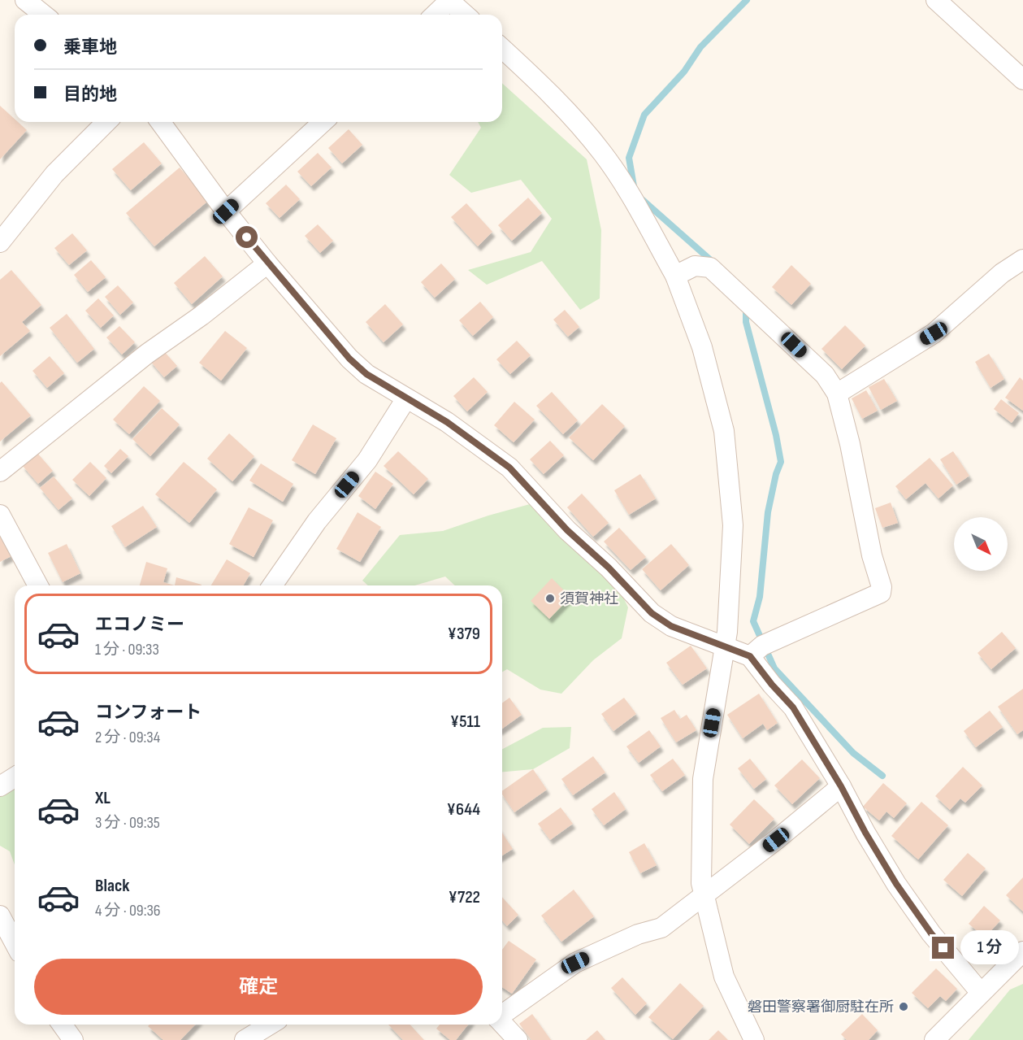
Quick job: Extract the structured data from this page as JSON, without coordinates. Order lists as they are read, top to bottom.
{
  "places": ["須賀神社", "磐田警察署御厨駐在所"],
  "north": "bottom right",
  "page": {
    "banner": ["乗車地", "目的地"],
    "list": [
      {
        "name": "エコノミー",
        "note": "1 分 · 09:33",
        "value": "¥379"
      },
      {
        "name": "コンフォート",
        "note": "2 分 · 09:34",
        "value": "¥511"
      },
      {
        "name": "XL",
        "note": "3 分 · 09:35",
        "value": "¥644"
      },
      {
        "name": "Black",
        "note": "4 分 · 09:36",
        "value": "¥722"
      }
    ],
    "bubble": "1 分",
    "buttons": "確定"
  }
}
